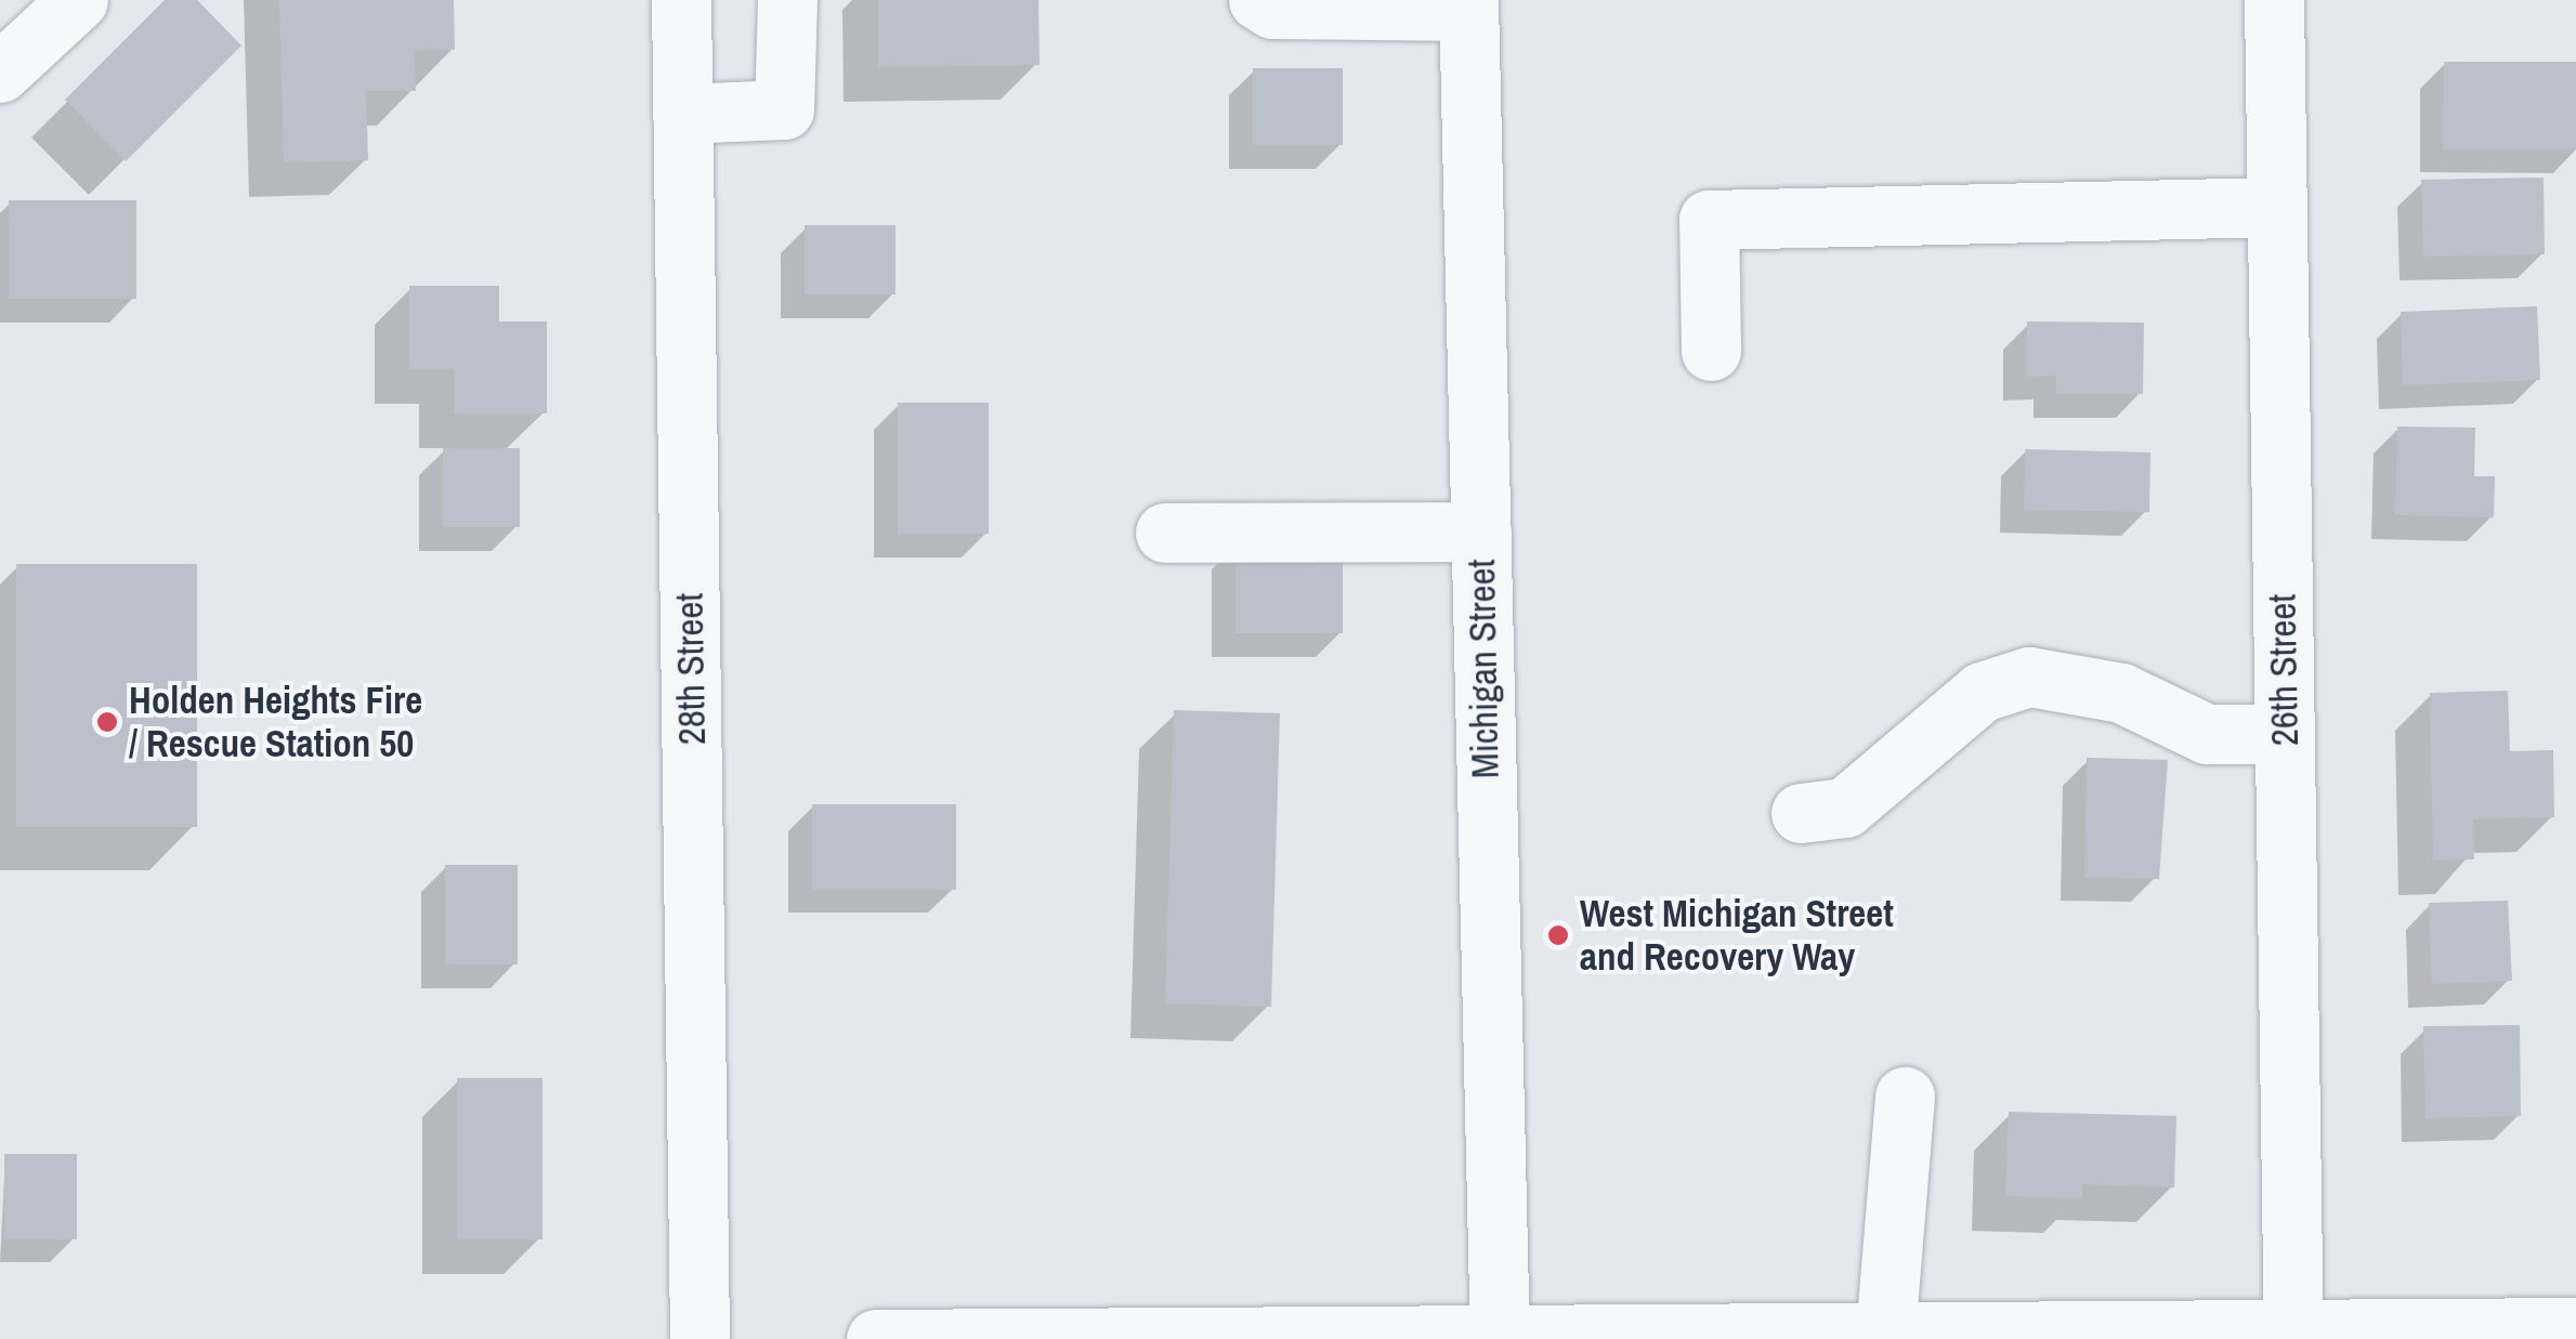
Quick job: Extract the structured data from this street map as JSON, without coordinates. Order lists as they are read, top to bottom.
{
  "streets": {
    "street": ["28th Street", "Michigan Street", "26th Street"]
  },
  "places": ["Holden Heights Fire / Rescue Station 50", "West Michigan Street and Recovery Way"]
}
